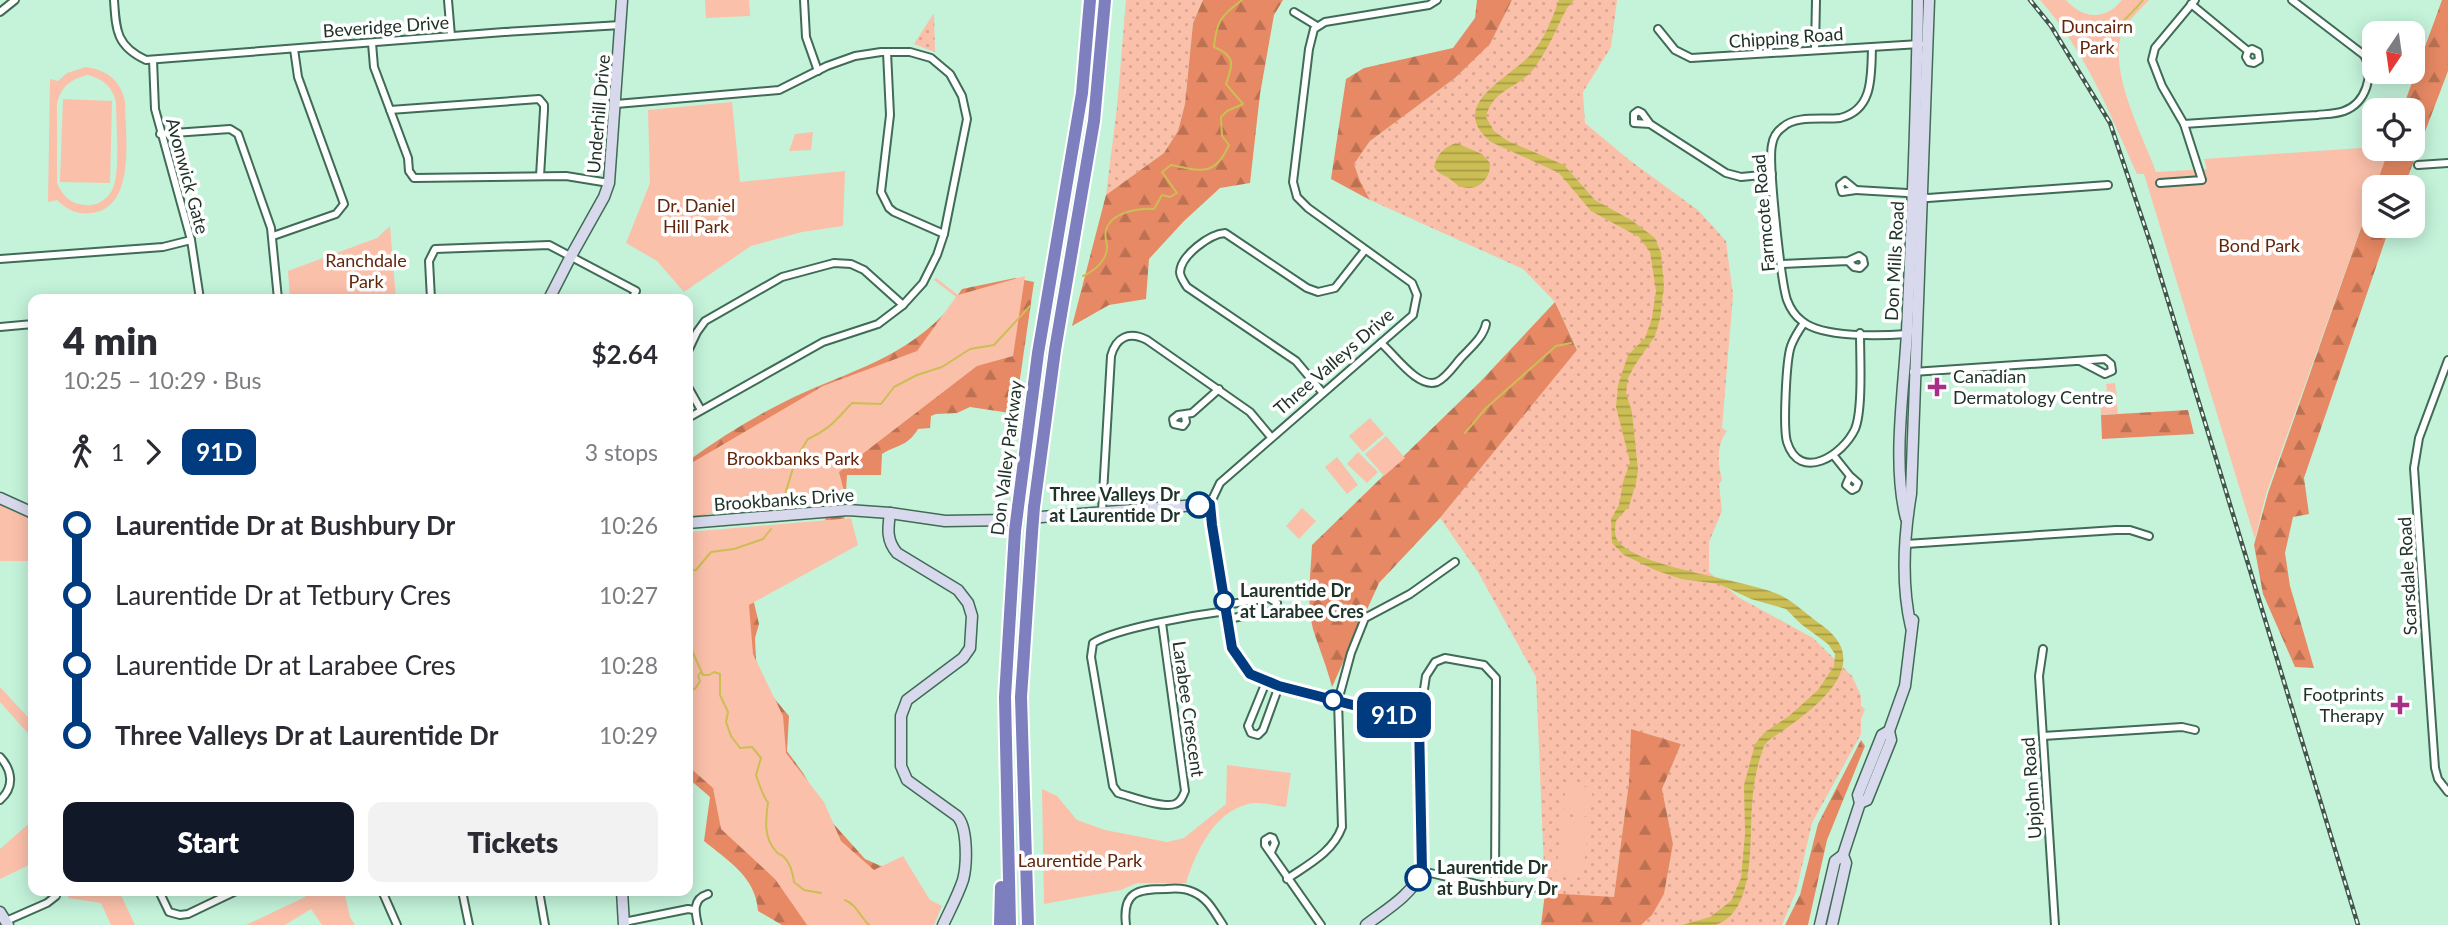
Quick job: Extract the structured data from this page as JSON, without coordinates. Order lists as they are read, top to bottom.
{
  "streets": {
    "highway": ["Don Valley Parkway"],
    "street": [
      "Beveridge Drive",
      "Chipping Road",
      "Underhill Drive",
      "Avonwick Gate",
      "Farmcote Road",
      "Don Mills Road",
      "Three Valleys Drive",
      "Brookbanks Drive",
      "Scarsdale Road",
      "Larabee Crescent",
      "Upjohn Road"
    ]
  },
  "crossings": [
    ["Beveridge Drive", "Underhill Drive"],
    ["Beveridge Drive", "Avonwick Gate"],
    ["Chipping Road", "Farmcote Road"],
    ["Chipping Road", "Don Mills Road"],
    ["Don Valley Parkway", "Brookbanks Drive"]
  ],
  "parks": [
    "Duncairn Park",
    "Dr. Daniel Hill Park",
    "Bond Park",
    "Ranchdale Park",
    "Brookbanks Park",
    "Laurentide Park"
  ],
  "places": {
    "health": ["Canadian Dermatology Centre", "Footprints Therapy"],
    "other": ["Three Valleys Dr at Laurentide Dr", "Laurentide Dr at Larabee Cres", "Laurentide Dr at Bushbury Dr"]
  },
  "lines": ["bus line 91D"],
  "north": "bottom",
  "page": {
    "on_map": "91D",
    "heading": ["4 min", "10:25 – 10:29 · Bus", "$2.64"],
    "legs": ["1", "91D", "3 stops"],
    "list": [
      {
        "name": "Laurentide Dr at Bushbury Dr",
        "value": "10:26"
      },
      {
        "name": "Laurentide Dr at Tetbury Cres",
        "value": "10:27"
      },
      {
        "name": "Laurentide Dr at Larabee Cres",
        "value": "10:28"
      },
      {
        "name": "Three Valleys Dr at Laurentide Dr",
        "value": "10:29"
      }
    ],
    "buttons": ["Start", "Tickets"]
  }
}
